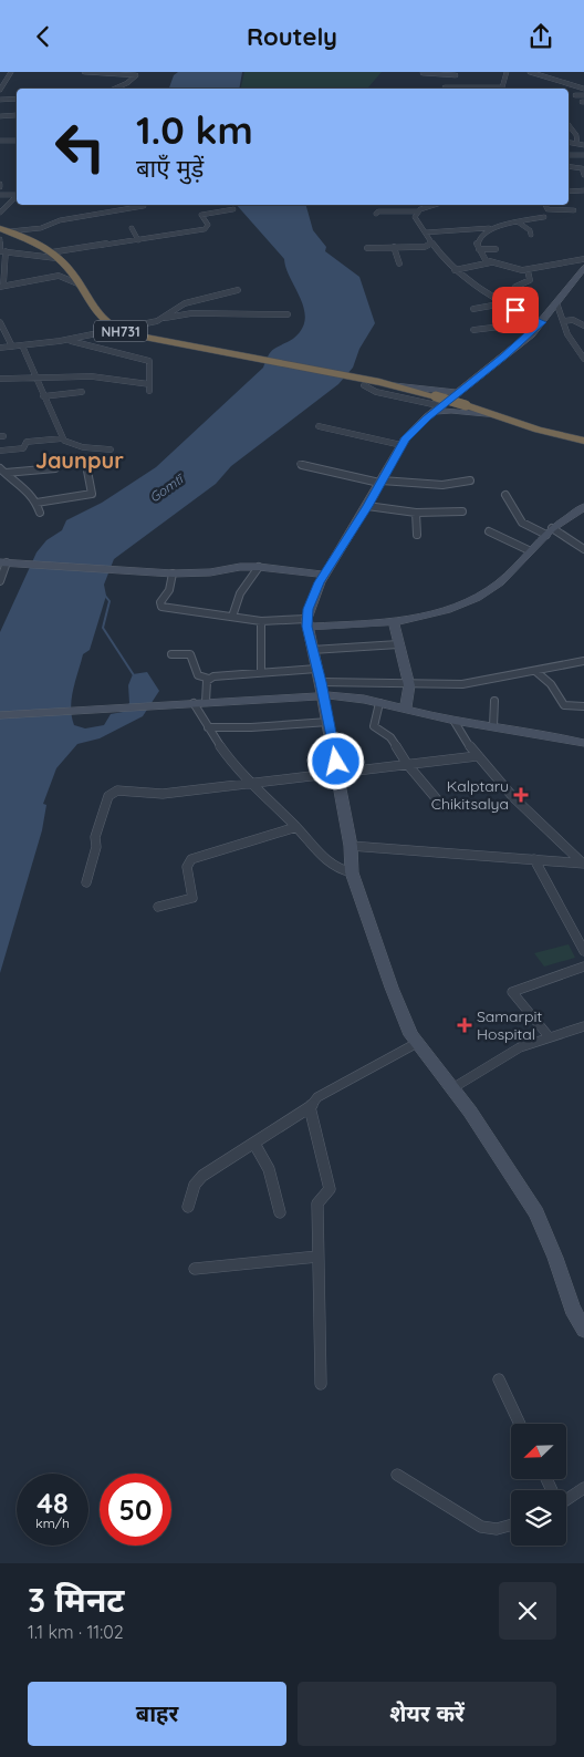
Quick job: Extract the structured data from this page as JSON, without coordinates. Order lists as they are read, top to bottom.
{
  "streets": {
    "highway": ["NH731"]
  },
  "districts": ["Jaunpur"],
  "water": ["Gomtī"],
  "places": {
    "health": ["Kalptaru Chikitsalya", "Samarpit Hospital"]
  },
  "north": "bottom left",
  "page": {
    "header": "Routely",
    "turn": ["1.0 km", "बाएँ मुड़ें"],
    "speed": "48 km/h",
    "limit": "50",
    "heading": ["3 मिनट", "1.1 km · 11:02"],
    "buttons": ["बाहर", "शेयर करें"]
  }
}
